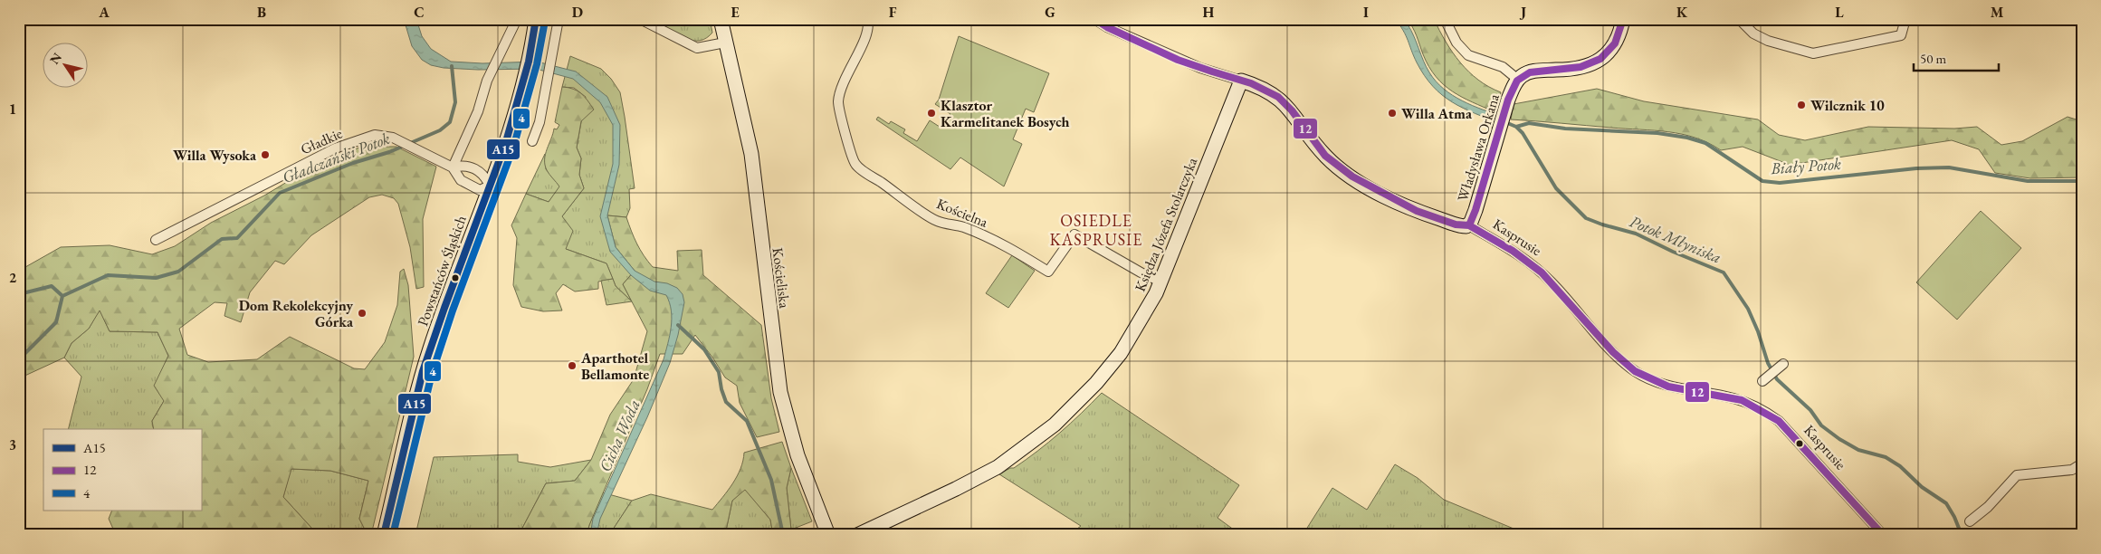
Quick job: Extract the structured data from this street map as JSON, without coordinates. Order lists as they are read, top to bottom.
{
  "streets": {
    "street": [
      "Gładkie",
      "Władysława Orkana",
      "Kościelna",
      "Księdza Józefa Stolarczyka",
      "Kasprusie",
      "Powstańców Śląskich",
      "Kościeliska"
    ]
  },
  "crossings": [
    ["Gładkie", "Powstańców Śląskich"],
    ["Władysława Orkana", "Kasprusie"],
    ["Kościelna", "Księdza Józefa Stolarczyka"],
    ["Księdza Józefa Stolarczyka", "Kasprusie"]
  ],
  "districts": ["OSIEDLE KASPRUSIE"],
  "water": [
    "Gładczański Potok",
    "Biały Potok",
    "Potok Młyniska",
    "Cicha Woda"
  ],
  "places": [
    "Wilcznik 10",
    "Klasztor Karmelitanek Bosych",
    "Willa Atma",
    "Willa Wysoka",
    "Dom Rekolekcyjny Górka",
    "Aparthotel Bellamonte"
  ],
  "lines": ["transit line A15", "transit line 12", "transit line 4"],
  "legend": ["A15", "12", "4"],
  "scale_bar": "50 m",
  "north": "top left",
  "grid": {
    "columns": [
      "A",
      "B",
      "C",
      "D",
      "E",
      "F",
      "G",
      "H",
      "I",
      "J",
      "K",
      "L",
      "M"
    ],
    "rows": ["1", "2", "3"]
  }
}
